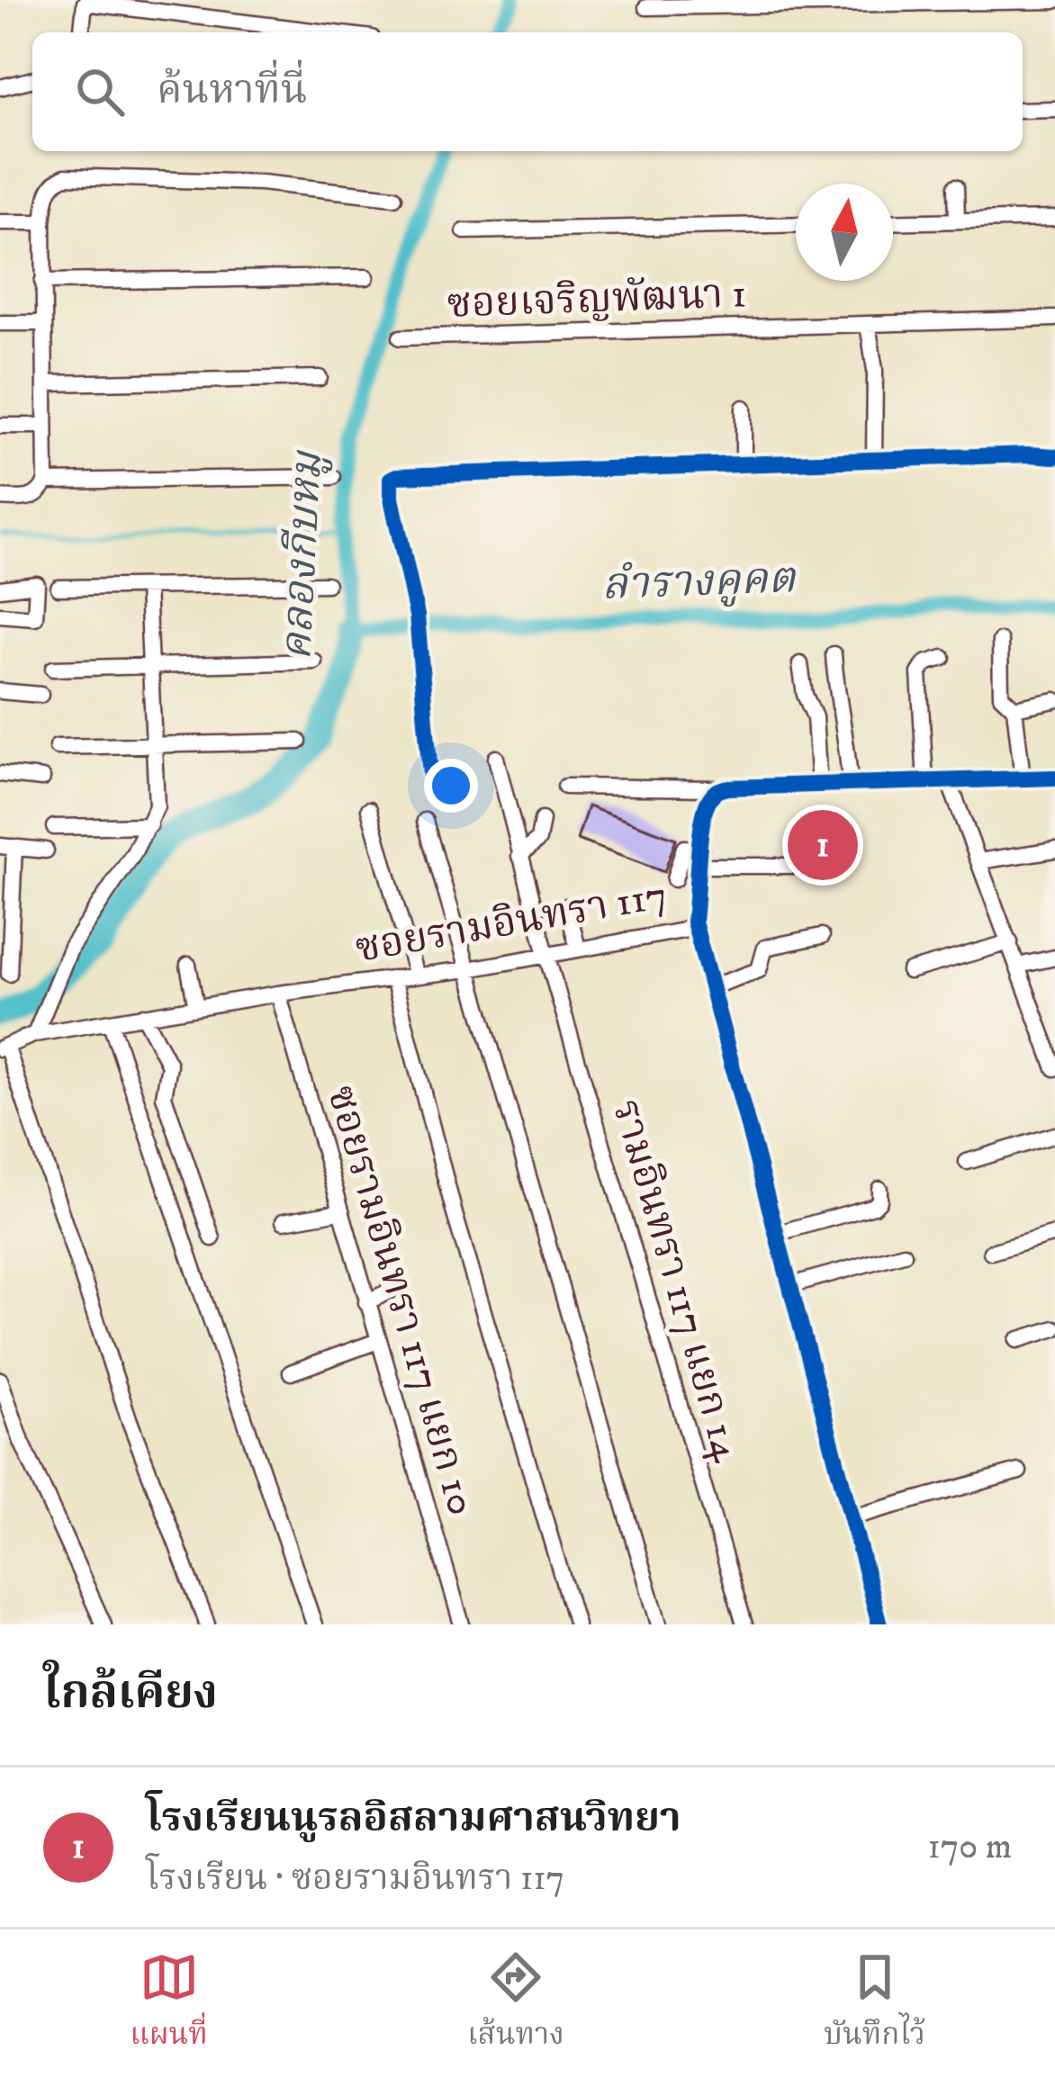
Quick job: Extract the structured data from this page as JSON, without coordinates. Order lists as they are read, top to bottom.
{
  "streets": {
    "street": [
      "ซอยเจริญพัฒนา 1",
      "ซอยรามอินทรา 117",
      "รามอินทรา 117 แยก 14",
      "ซอยรามอินทรา 117 แยก 10"
    ]
  },
  "crossings": [
    ["ซอยรามอินทรา 117", "รามอินทรา 117 แยก 14"],
    ["ซอยรามอินทรา 117", "ซอยรามอินทรา 117 แยก 10"]
  ],
  "water": ["คลองกีบหมู", "ลำรางคูคต"],
  "north": "top",
  "page": {
    "search": "ค้นหาที่นี่",
    "pins": "1",
    "heading": "ใกล้เคียง",
    "list": [
      {
        "mark": "1",
        "name": "โรงเรียนนูรลอิสลามศาสนวิทยา",
        "note": "โรงเรียน · ซอยรามอินทรา 117",
        "value": "170 m"
      }
    ],
    "nav": ["แผนที่", "เส้นทาง", "บันทึกไว้"]
  }
}
